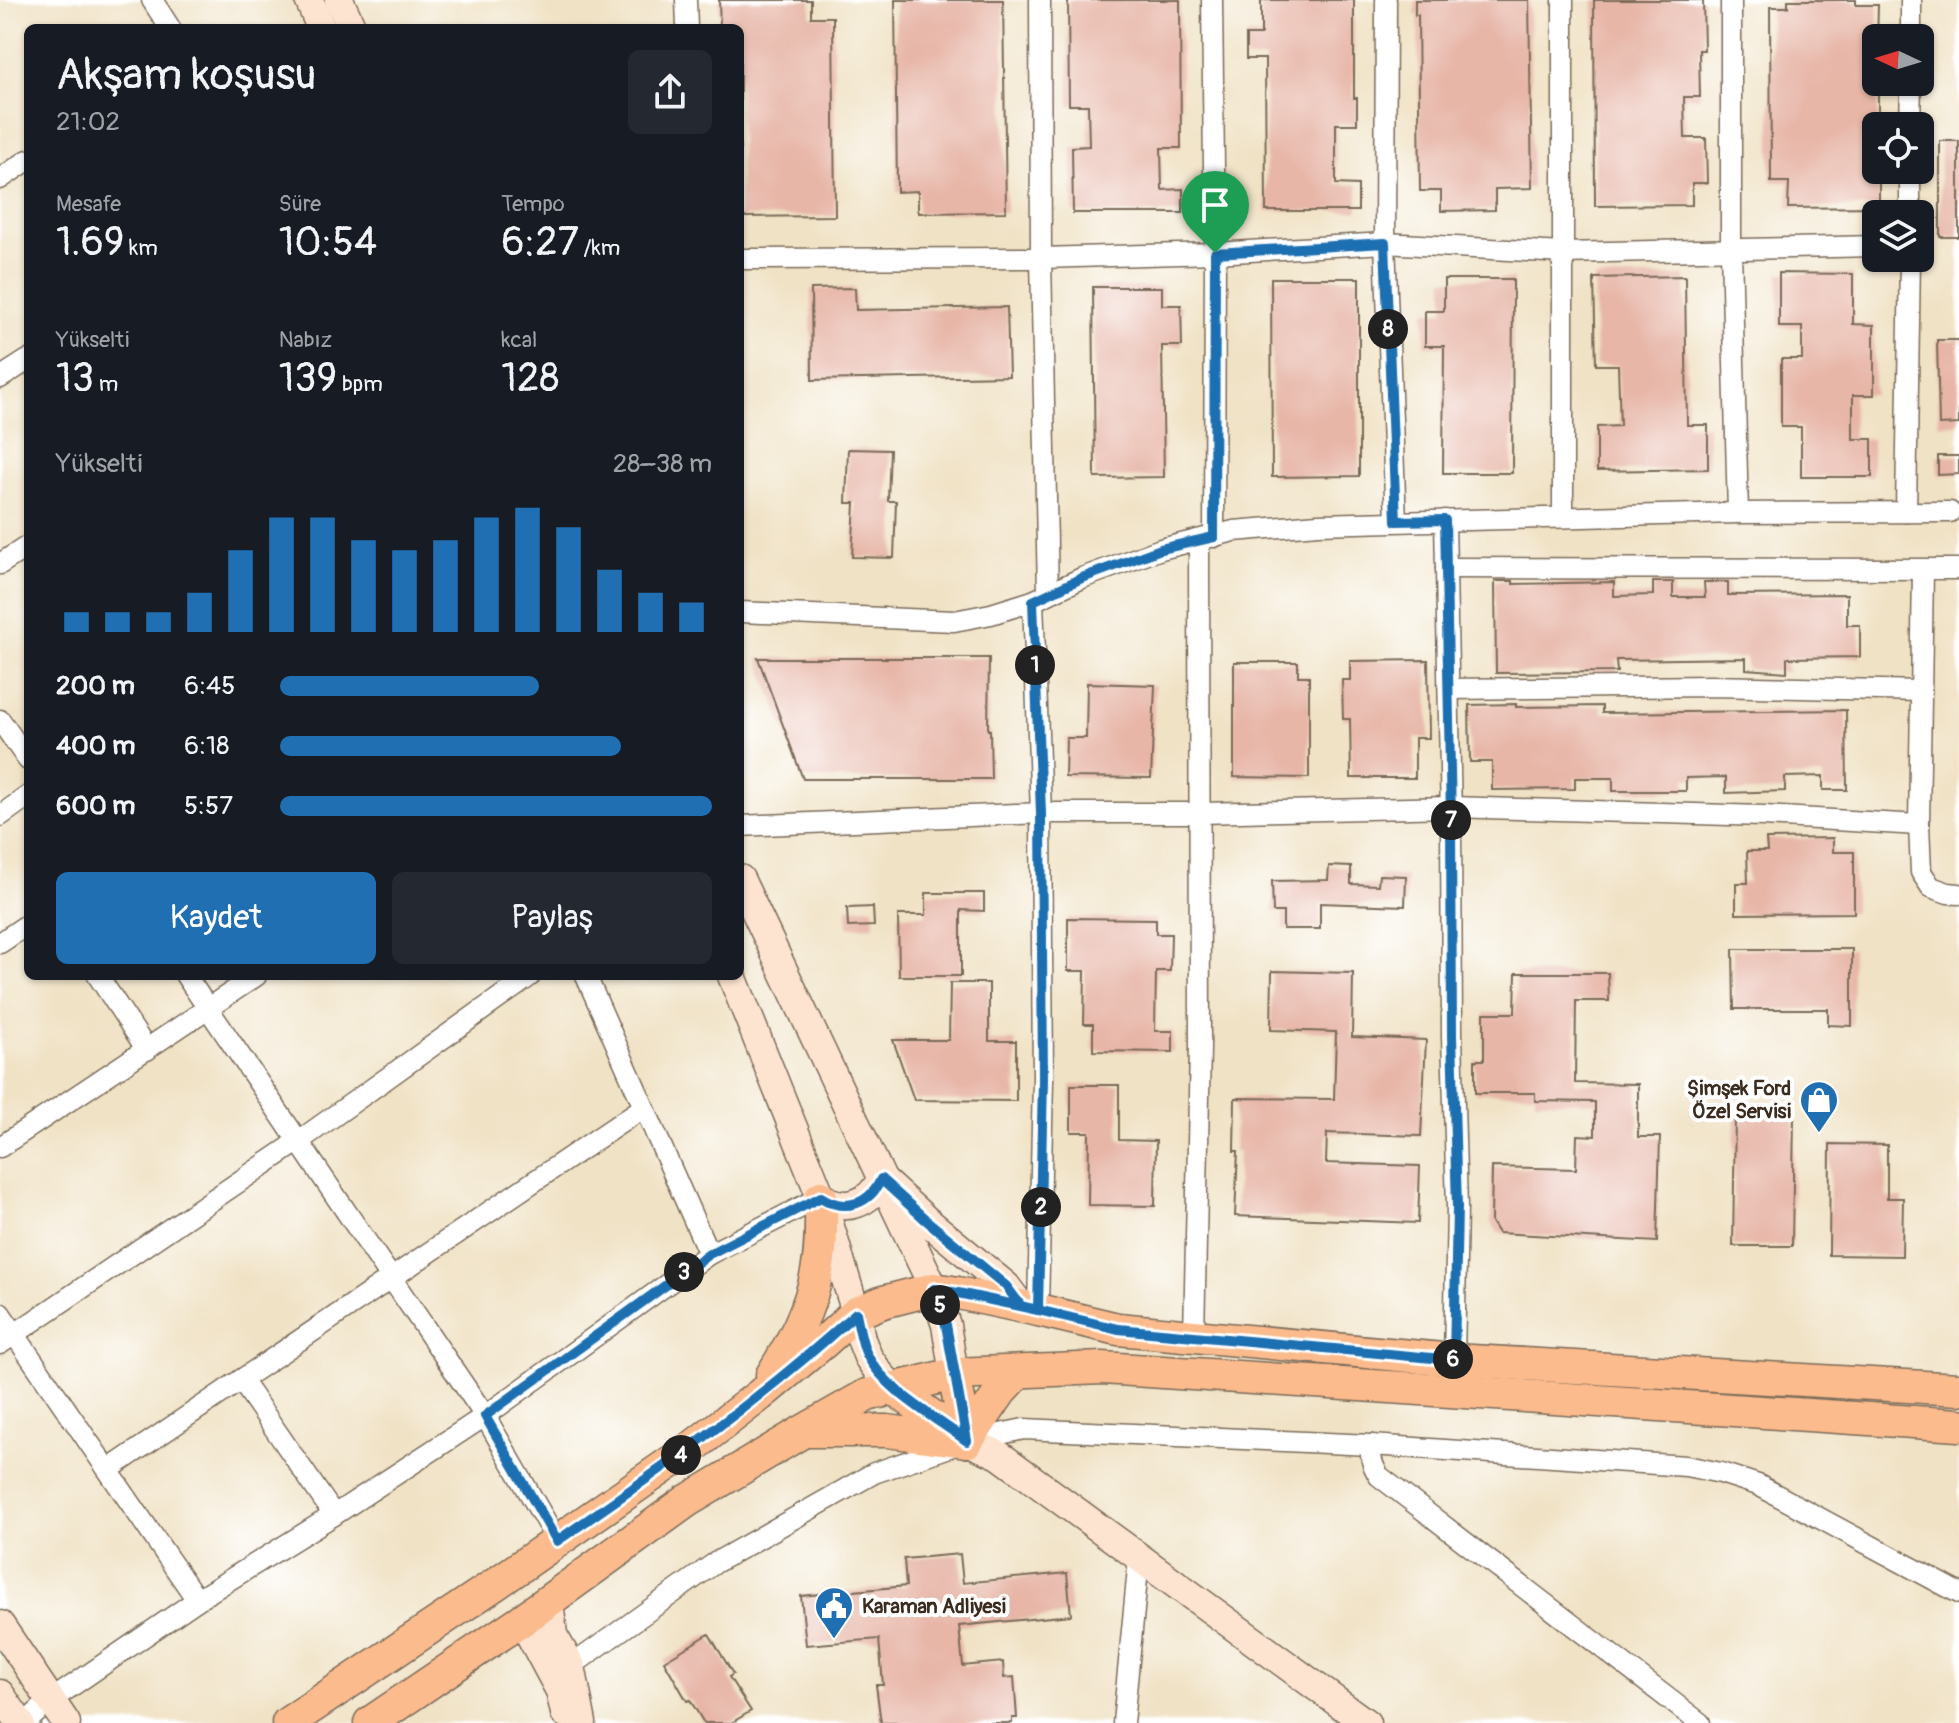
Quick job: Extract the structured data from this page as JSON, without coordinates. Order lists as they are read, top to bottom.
{
  "places": {
    "shop": ["Şimşek Ford Özel Servisi"],
    "public building": ["Karaman Adliyesi"]
  },
  "north": "left",
  "page": {
    "heading": ["Akşam koşusu", "21:02"],
    "stats": [
      ["Mesafe", "1.69 km"],
      ["Süre", "10:54"],
      ["Tempo", "6:27 /km"],
      ["Yükselti", "13 m"],
      ["Nabız", "139 bpm"],
      ["kcal", "128"]
    ],
    "pins": [
      "8",
      "1",
      "7",
      "2",
      "3",
      "5",
      "6",
      "4"
    ],
    "chart": ["Yükselti", "28–38 m"],
    "list": [
      {
        "name": "200 m",
        "note": "6:45"
      },
      {
        "name": "400 m",
        "note": "6:18"
      },
      {
        "name": "600 m",
        "note": "5:57"
      }
    ],
    "buttons": ["Kaydet", "Paylaş"]
  }
}
